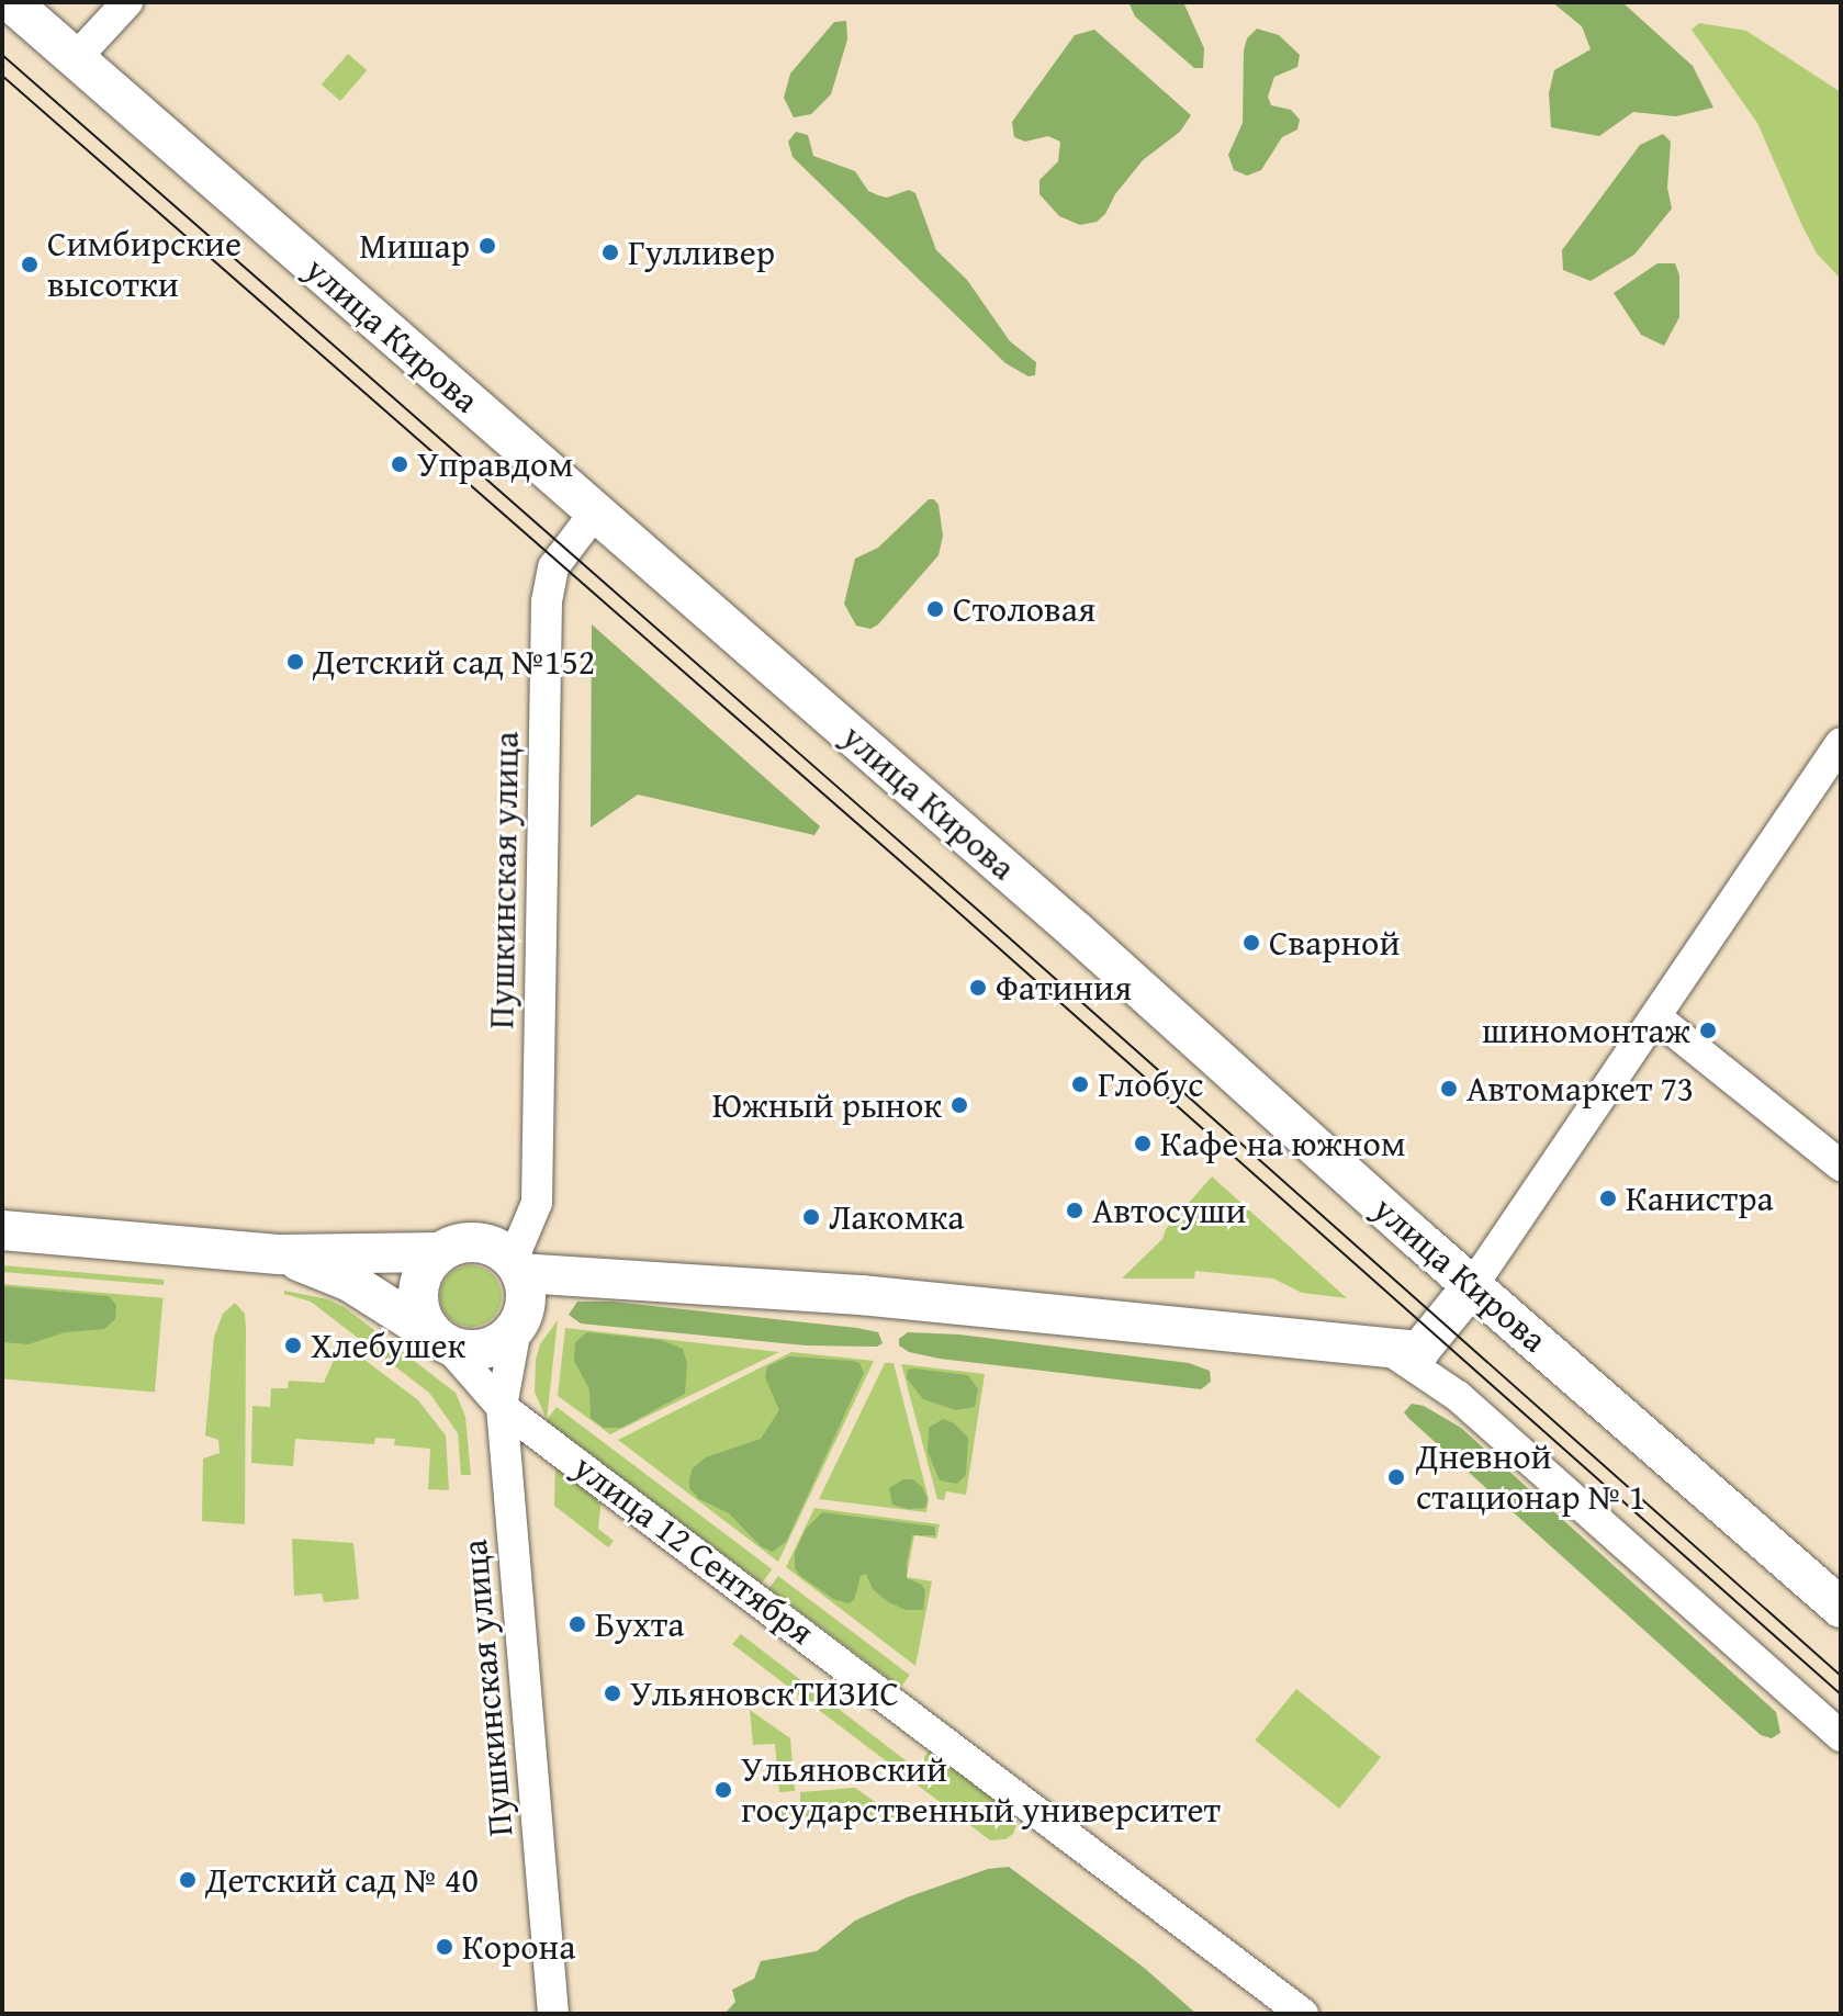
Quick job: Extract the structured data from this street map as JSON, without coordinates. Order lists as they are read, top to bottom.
{
  "streets": {
    "main road": ["улица Кирова"],
    "street": ["Пушкинская улица", "улица 12 Сентября"]
  },
  "crossings": [
    ["улица Кирова", "Пушкинская улица"],
    ["Пушкинская улица", "улица 12 Сентября"]
  ],
  "places": [
    "Мишар",
    "Гулливер",
    "Симбирские высотки",
    "Управдом",
    "Столовая",
    "Детский сад №152",
    "Сварной",
    "Фатиния",
    "шиномонтаж",
    "Глобус",
    "Автомаркет 73",
    "Южный рынок",
    "Кафе на южном",
    "Канистра",
    "Автосуши",
    "Лакомка",
    "Хлебушек",
    "Дневной стационар № 1",
    "Бухта",
    "УльяновскТИЗИС",
    "Ульяновский государственный университет",
    "Детский сад № 40",
    "Корона"
  ]
}
